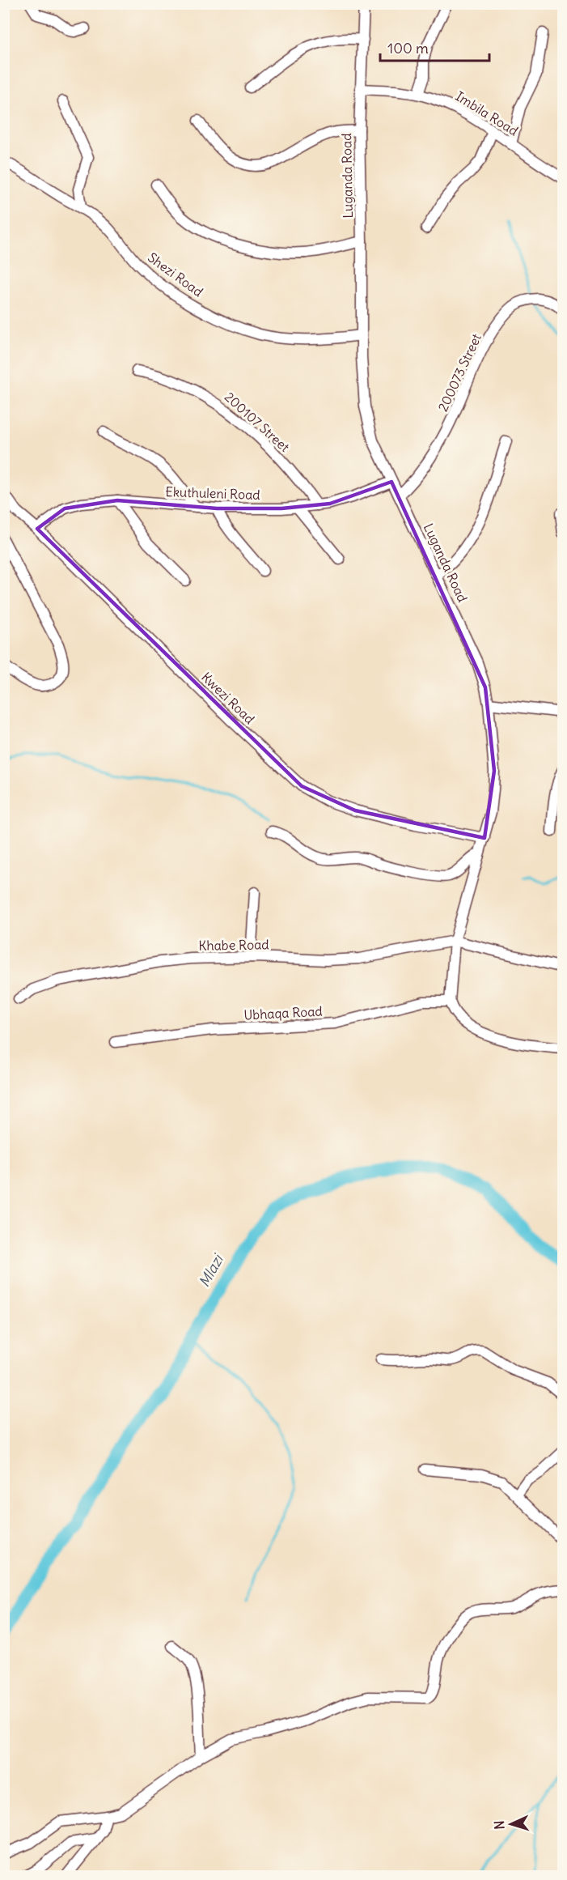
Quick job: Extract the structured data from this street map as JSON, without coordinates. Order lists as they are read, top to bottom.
{
  "streets": {
    "street": [
      "Imbila Road",
      "Luganda Road",
      "Shezi Road",
      "200073 Street",
      "200107 Street",
      "Ekuthuleni Road",
      "Kwezi Road",
      "Khabe Road",
      "Ubhaqa Road"
    ]
  },
  "crossings": [
    ["Imbila Road", "Luganda Road"],
    ["Luganda Road", "Shezi Road"],
    ["Luganda Road", "200073 Street"],
    ["Luganda Road", "Ekuthuleni Road"],
    ["Luganda Road", "Kwezi Road"],
    ["Luganda Road", "Khabe Road"],
    ["Luganda Road", "Ubhaqa Road"],
    ["200107 Street", "Ekuthuleni Road"],
    ["Ekuthuleni Road", "Kwezi Road"]
  ],
  "water": ["Mlazi"],
  "scale_bar": "100 m",
  "north": "left"
}
